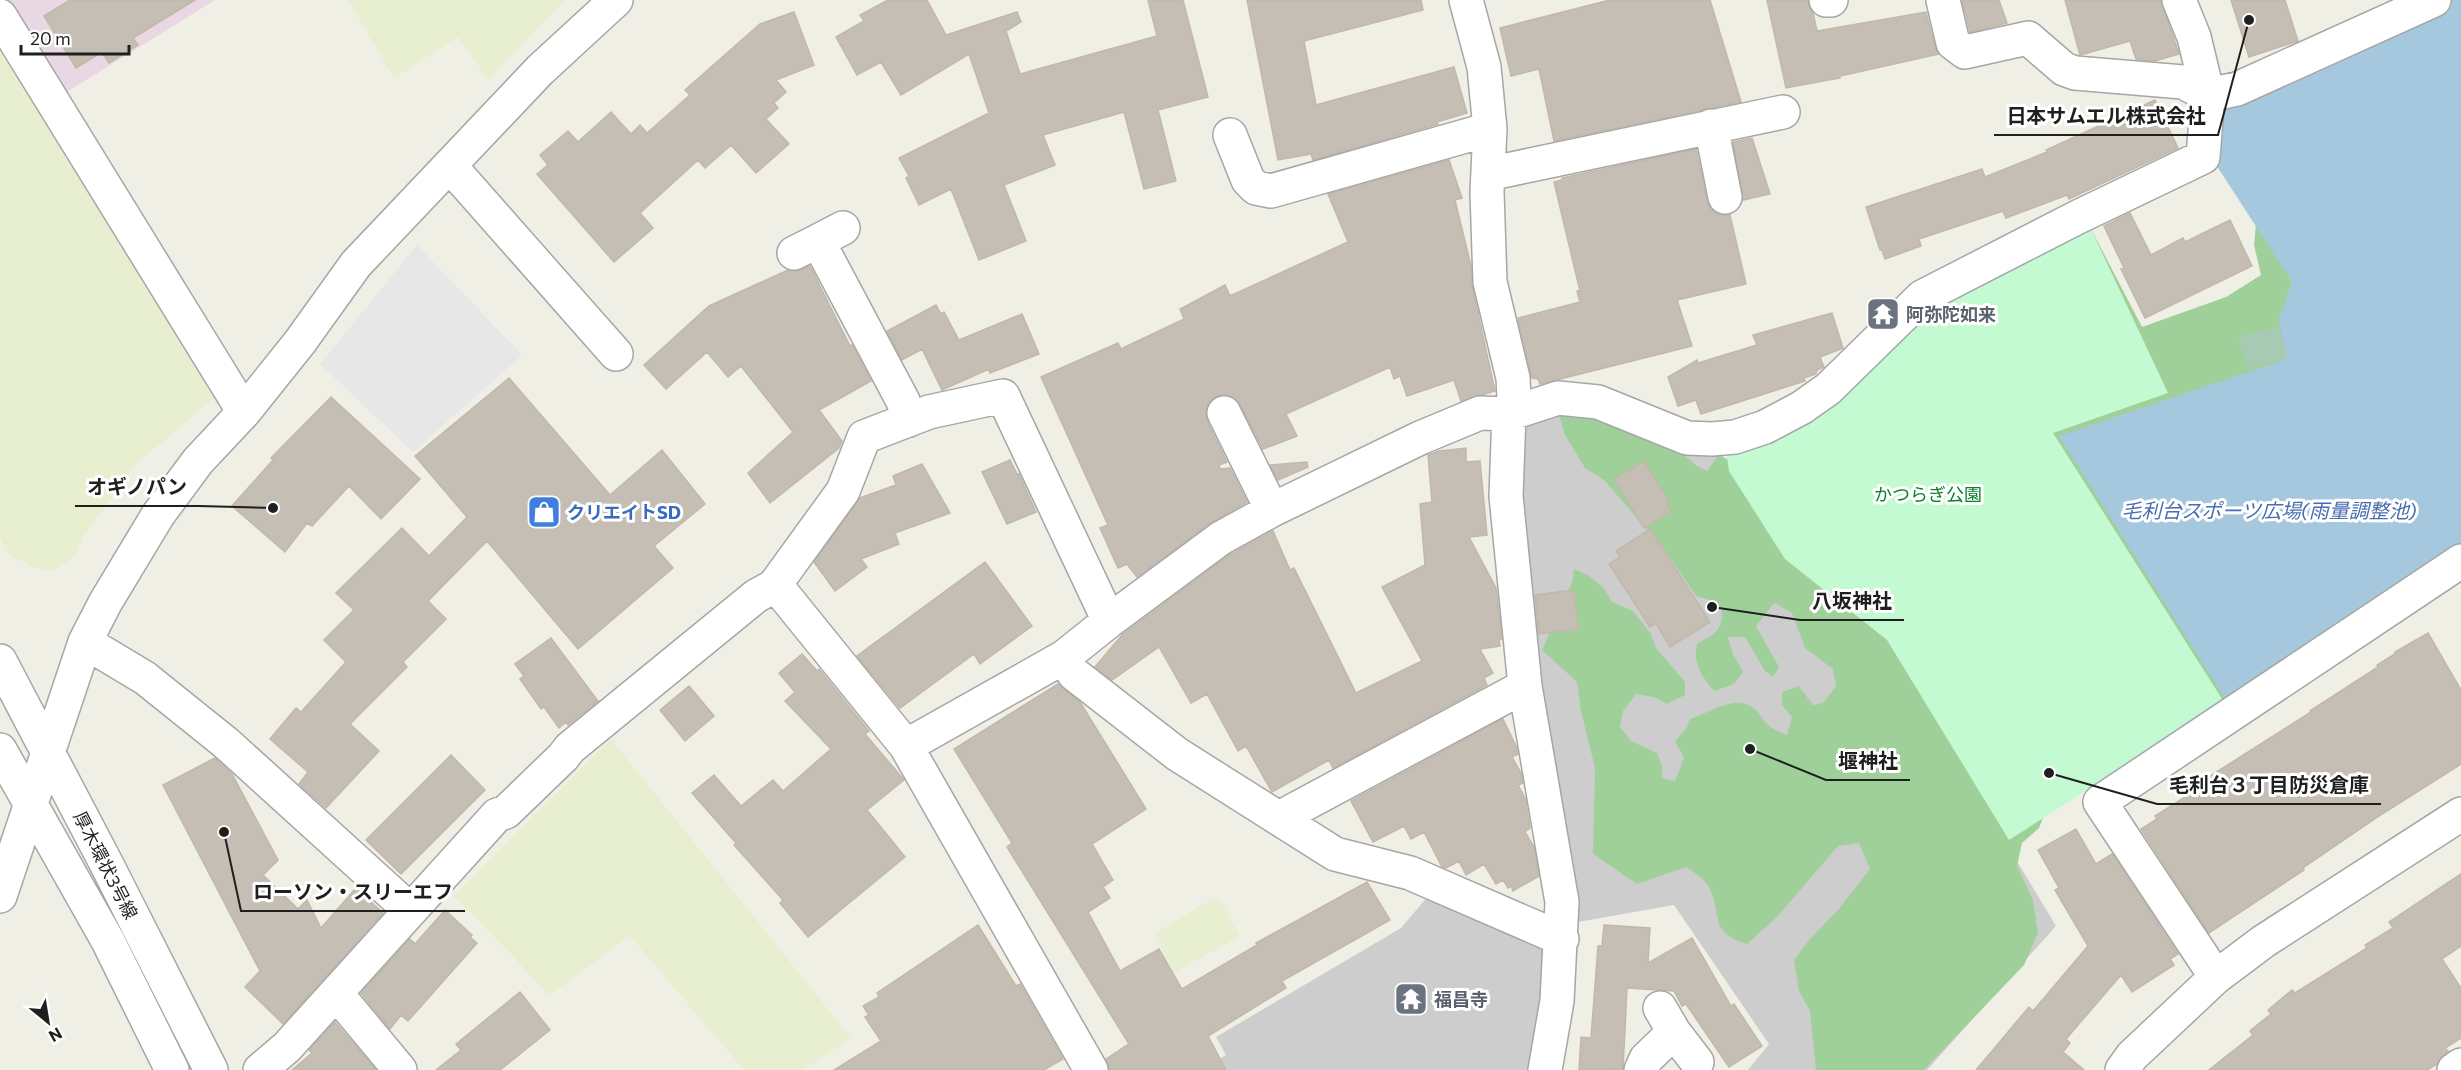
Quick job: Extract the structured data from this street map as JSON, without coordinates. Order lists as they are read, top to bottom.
{
  "streets": {
    "street": ["厚木環状3号線"]
  },
  "water": ["毛利台スポーツ広場(雨量調整池)"],
  "parks": ["かつらぎ公園"],
  "places": {
    "other": [
      "日本サムエル株式会社",
      "オギノパン",
      "八坂神社",
      "堰神社",
      "毛利台３丁目防災倉庫",
      "ローソン・スリーエフ"
    ],
    "temple": ["阿弥陀如来", "福昌寺"],
    "shop": ["クリエイトSD"]
  },
  "scale_bar": "20 m",
  "north": "bottom right"
}
